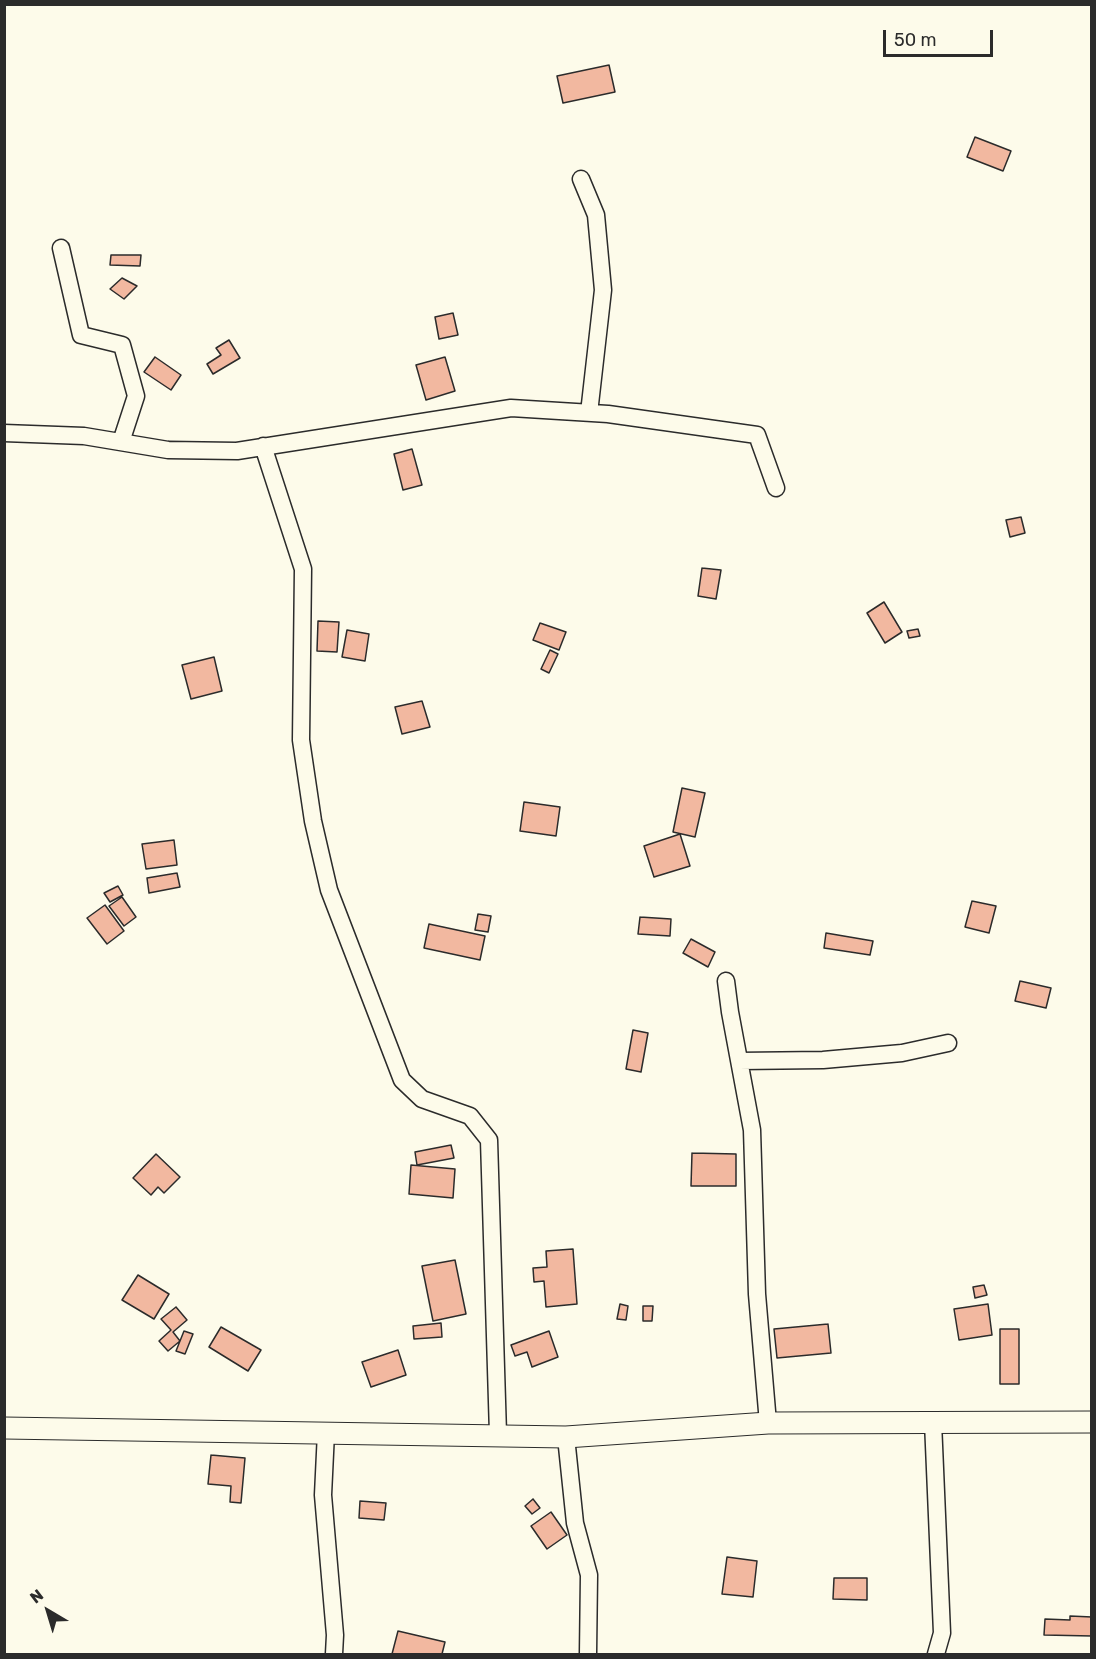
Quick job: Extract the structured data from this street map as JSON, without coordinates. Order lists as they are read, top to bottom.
{
  "scale_bar": "50 m",
  "north": "top left"
}
